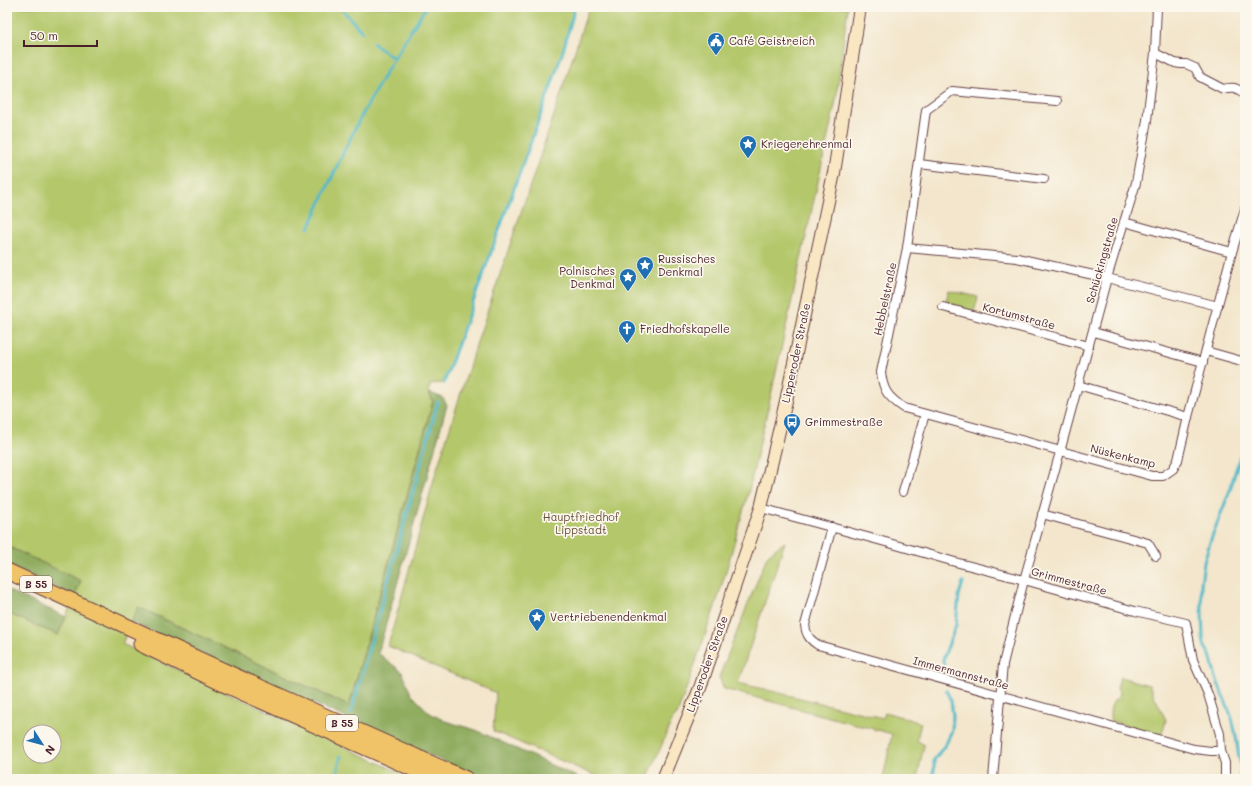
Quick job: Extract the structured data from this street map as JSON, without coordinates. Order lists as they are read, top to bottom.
{
  "streets": {
    "highway": ["B 55"],
    "main road": ["Lipperoder Straße"],
    "street": [
      "Schückingstraße",
      "Hebbelstraße",
      "Kortumstraße",
      "Nüskenkamp",
      "Grimmestraße",
      "Immermannstraße"
    ]
  },
  "crossings": [
    ["Schückingstraße", "Hebbelstraße"],
    ["Schückingstraße", "Kortumstraße"],
    ["Schückingstraße", "Nüskenkamp"],
    ["Schückingstraße", "Grimmestraße"],
    ["Schückingstraße", "Immermannstraße"],
    ["Hebbelstraße", "Nüskenkamp"],
    ["Lipperoder Straße", "Grimmestraße"],
    ["Grimmestraße", "Immermannstraße"]
  ],
  "parks": ["Hauptfriedhof Lippstadt"],
  "places": {
    "public building": ["Café Geistreich"],
    "place": [
      "Kriegerehrenmal",
      "Russisches Denkmal",
      "Polnisches Denkmal",
      "Vertriebenendenkmal"
    ],
    "church": ["Friedhofskapelle"],
    "bus stop": ["Grimmestraße"]
  },
  "scale_bar": "50 m",
  "north": "bottom right"
}
